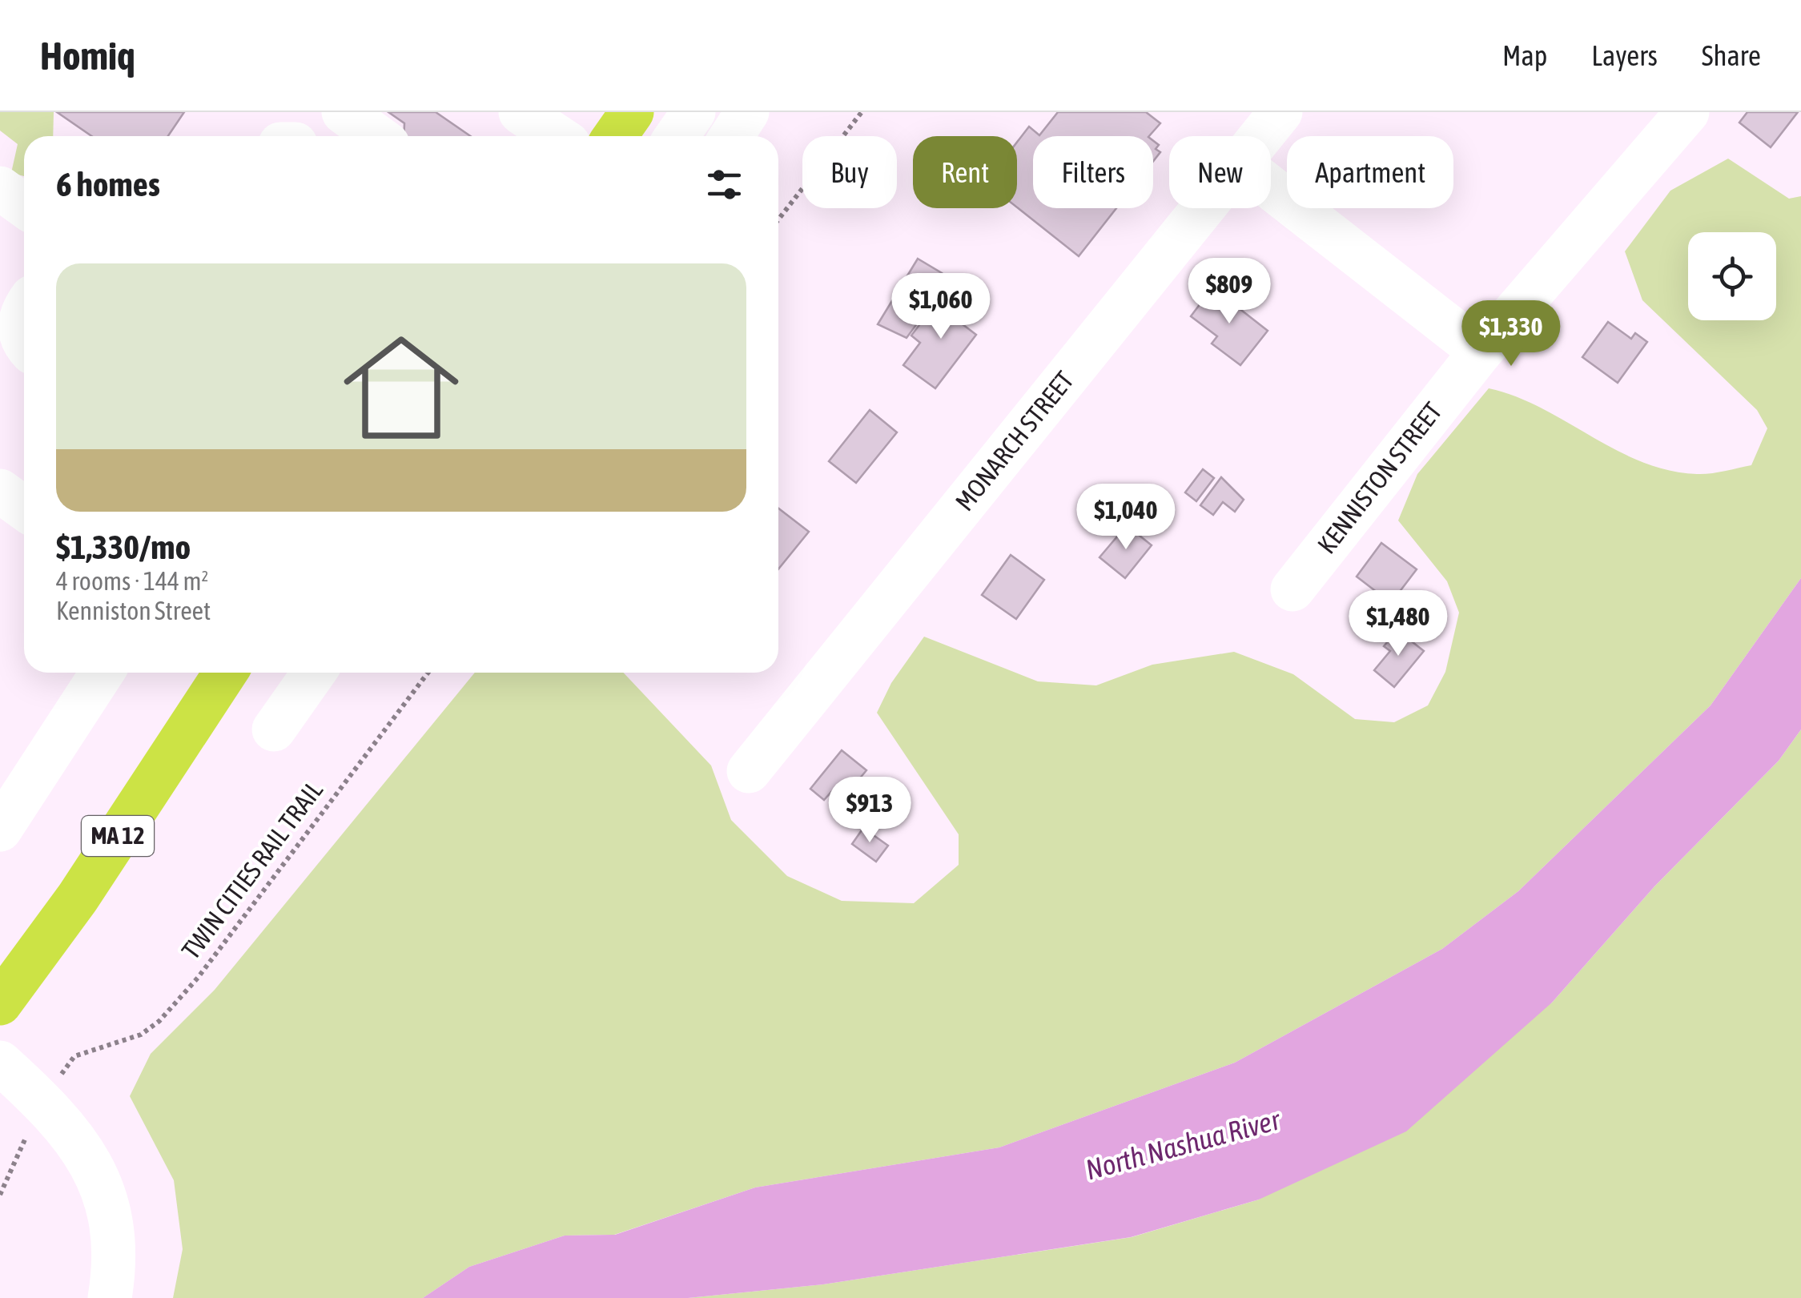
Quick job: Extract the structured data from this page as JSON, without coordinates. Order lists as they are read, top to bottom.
{
  "streets": {
    "highway": ["MA 12"],
    "street": ["MONARCH STREET", "KENNISTON STREET"],
    "path": ["TWIN CITIES RAIL TRAIL"]
  },
  "water": ["North Nashua River"],
  "page": {
    "header": "Homiq",
    "nav": ["Map", "Layers", "Share"],
    "chip": [
      "Buy",
      "Rent",
      "Filters",
      "New",
      "Apartment"
    ],
    "heading": "6 homes",
    "list": [
      {
        "name": "$1,330/mo",
        "note": "4 rooms · 144 m² · Kenniston Street"
      }
    ],
    "price": [
      "$809",
      "$1,060",
      "$1,330",
      "$1,040",
      "$1,480",
      "$913"
    ]
  }
}
